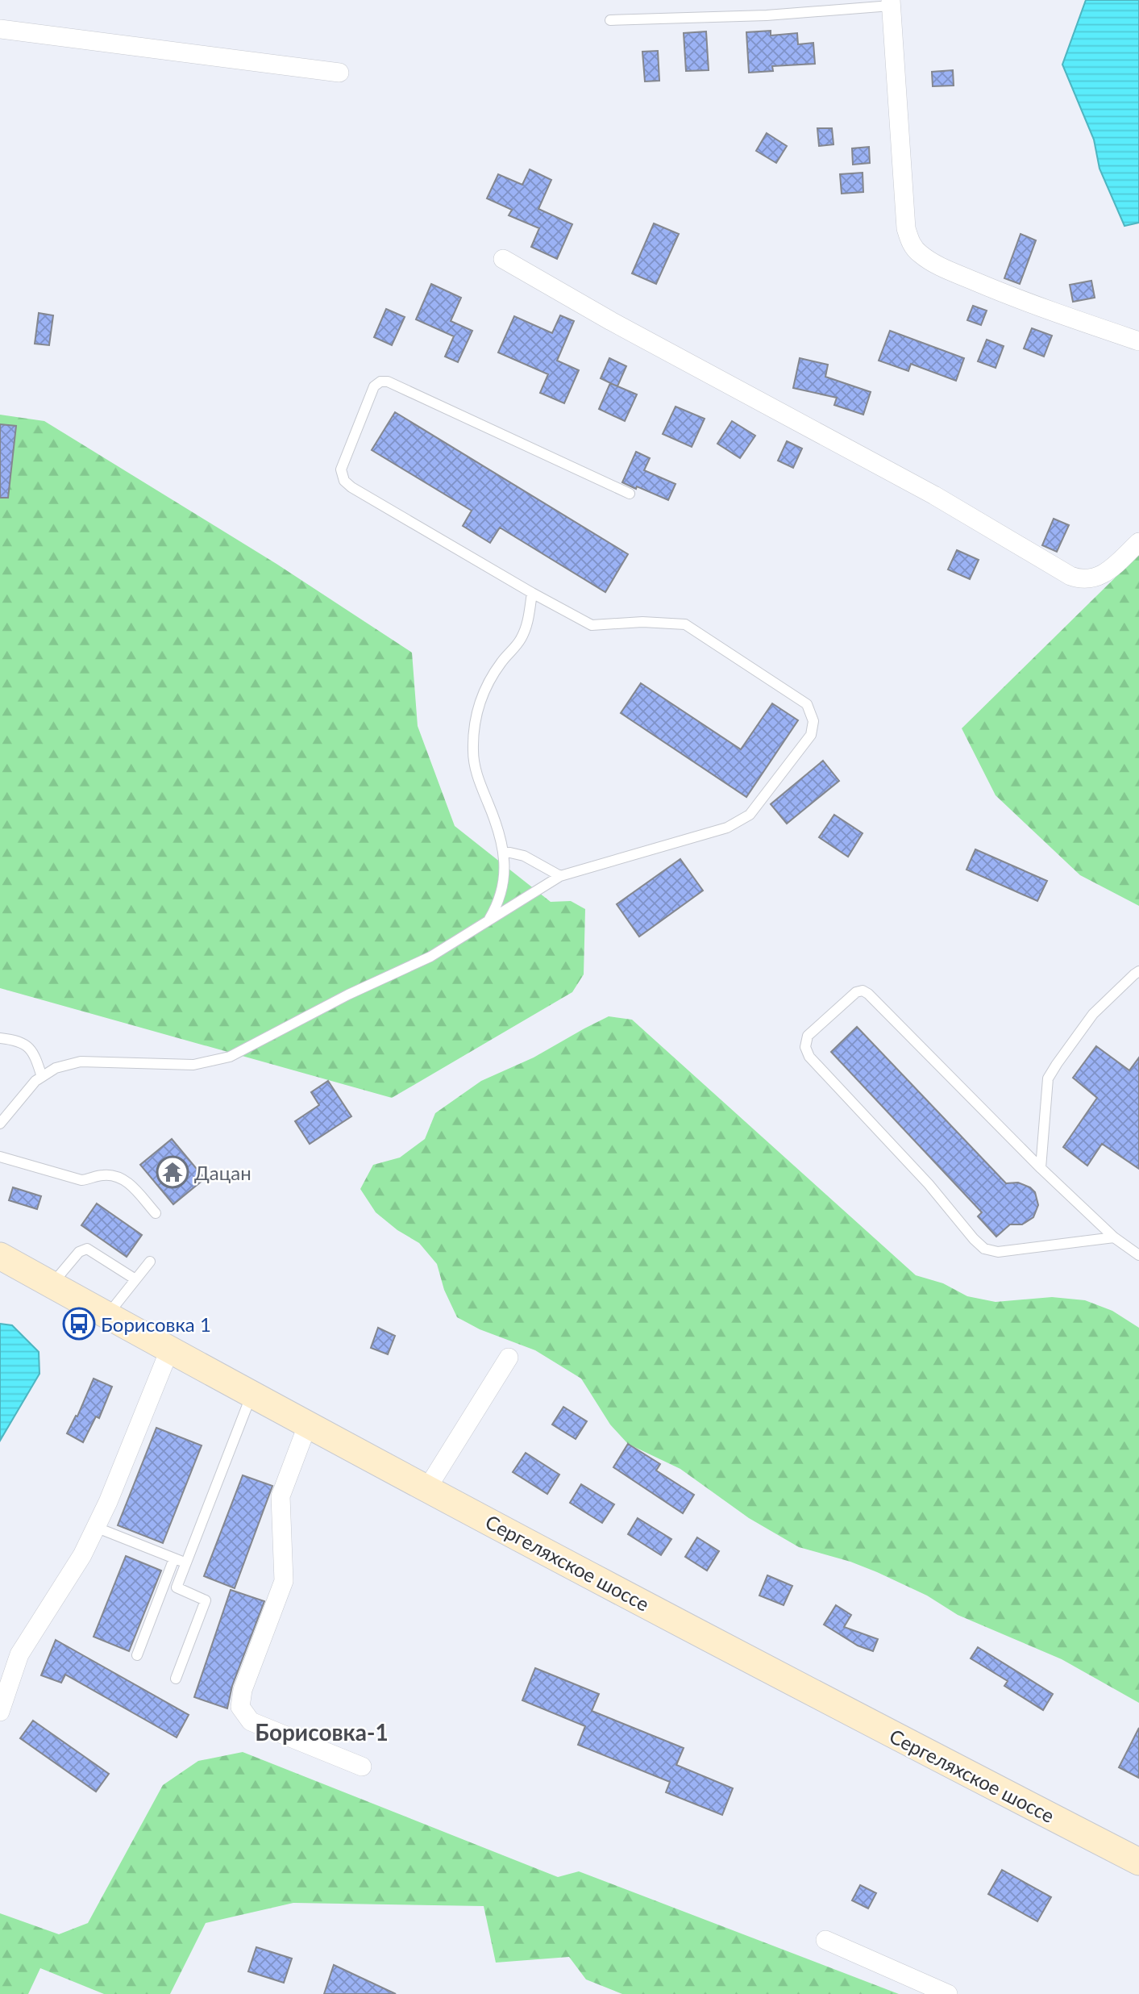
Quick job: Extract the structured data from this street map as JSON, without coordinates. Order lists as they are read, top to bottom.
{
  "streets": {
    "main road": ["Сергеляхское шоссе"]
  },
  "districts": ["Борисовка-1"],
  "places": {
    "temple": ["Дацан"],
    "bus stop": ["Борисовка 1"]
  }
}
